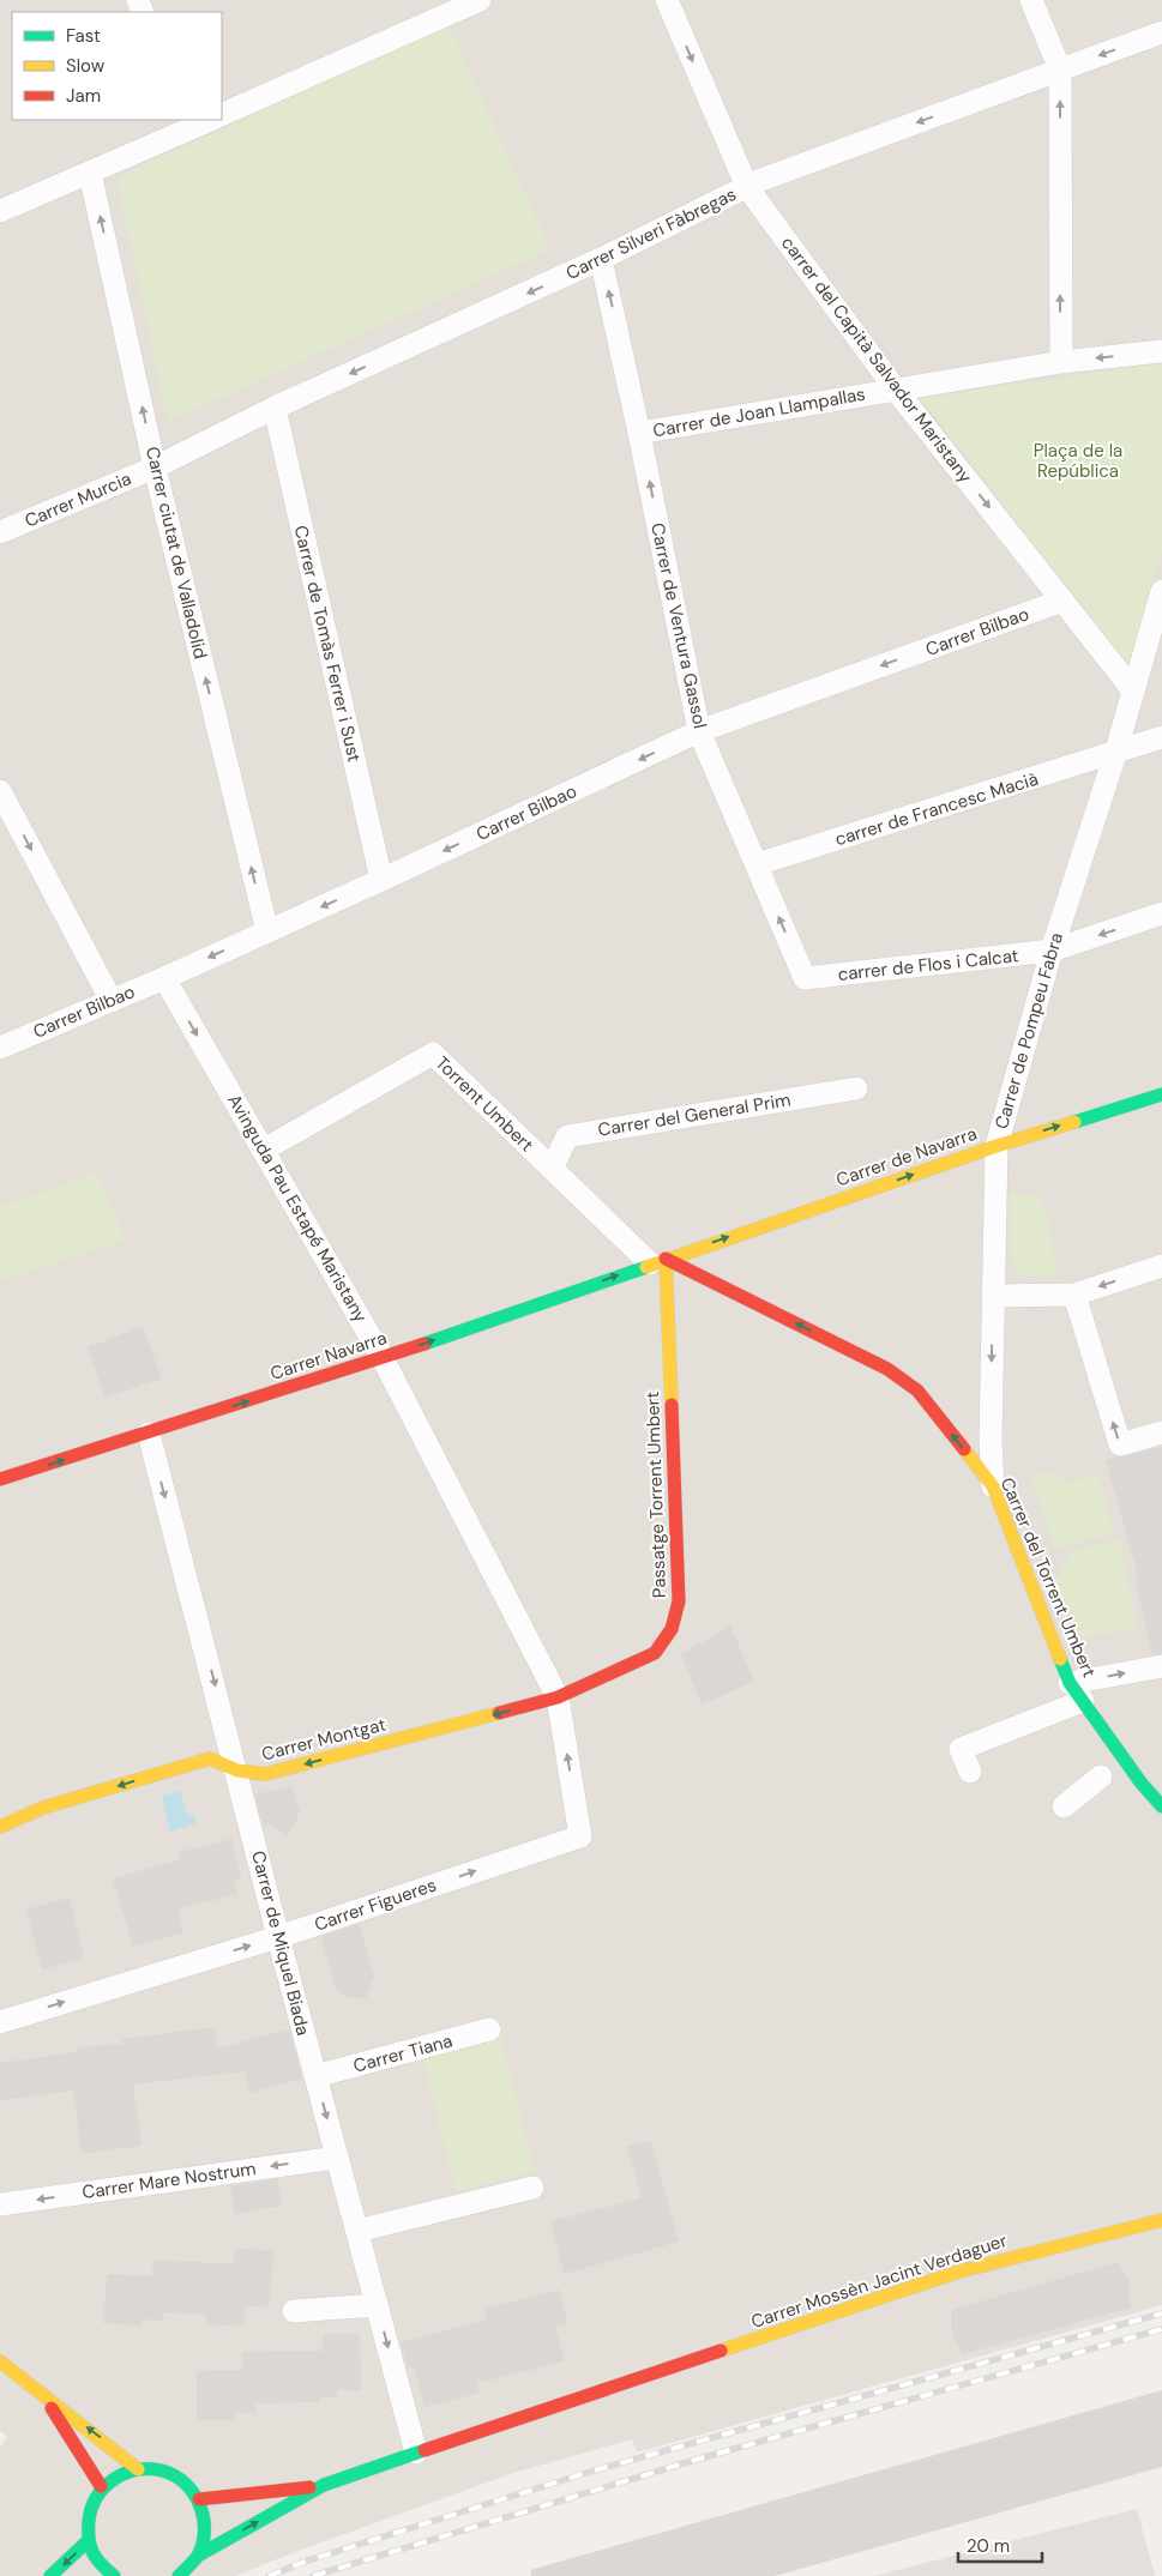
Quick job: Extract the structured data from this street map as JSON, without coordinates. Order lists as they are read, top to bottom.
{
  "streets": {
    "street": [
      "Carrer Silveri Fàbregas",
      "carrer del Capità Salvador Maristany",
      "Carrer de Joan Llampallas",
      "Carrer Murcia",
      "Carrer ciutat de Valladolid",
      "Carrer de Ventura Gassol",
      "Carrer Bilbao",
      "Carrer de Tomàs Ferrer i Sust",
      "carrer de Francesc Macià",
      "carrer de Flos i Calcat",
      "Carrer de Pompeu Fabra",
      "Torrent Umbert",
      "Carrer del General Prim",
      "Carrer de Navarra",
      "Avinguda Pau Estapé Maristany",
      "Carrer Navarra",
      "Passatge Torrent Umbert",
      "Carrer del Torrent Umbert",
      "Carrer Montgat",
      "Carrer Figueres",
      "Carrer de Miquel Biada",
      "Carrer Tiana",
      "Carrer Mare Nostrum",
      "Carrer Mossèn Jacint Verdaguer"
    ]
  },
  "crossings": [
    ["Carrer Silveri Fàbregas", "carrer del Capità Salvador Maristany"],
    ["Carrer Silveri Fàbregas", "Carrer Murcia"],
    ["Carrer Silveri Fàbregas", "Carrer ciutat de Valladolid"],
    ["Carrer Silveri Fàbregas", "Carrer de Ventura Gassol"],
    ["Carrer Silveri Fàbregas", "Carrer de Tomàs Ferrer i Sust"],
    ["carrer del Capità Salvador Maristany", "Carrer de Joan Llampallas"],
    ["carrer del Capità Salvador Maristany", "Carrer Bilbao"],
    ["carrer del Capità Salvador Maristany", "Carrer de Pompeu Fabra"],
    ["Carrer de Joan Llampallas", "Carrer de Ventura Gassol"],
    ["Carrer Murcia", "Carrer ciutat de Valladolid"],
    ["Carrer ciutat de Valladolid", "Carrer Bilbao"],
    ["Carrer de Ventura Gassol", "Carrer Bilbao"],
    ["Carrer de Ventura Gassol", "carrer de Francesc Macià"],
    ["Carrer de Ventura Gassol", "carrer de Flos i Calcat"],
    ["Carrer Bilbao", "Carrer de Tomàs Ferrer i Sust"],
    ["Carrer Bilbao", "Avinguda Pau Estapé Maristany"],
    ["carrer de Francesc Macià", "Carrer de Pompeu Fabra"],
    ["carrer de Flos i Calcat", "Carrer de Pompeu Fabra"],
    ["Carrer de Pompeu Fabra", "Carrer de Navarra"],
    ["Carrer de Pompeu Fabra", "Carrer del Torrent Umbert"],
    ["Torrent Umbert", "Carrer del General Prim"],
    ["Torrent Umbert", "Carrer de Navarra"],
    ["Torrent Umbert", "Avinguda Pau Estapé Maristany"],
    ["Torrent Umbert", "Carrer Navarra"],
    ["Torrent Umbert", "Passatge Torrent Umbert"],
    ["Torrent Umbert", "Carrer del Torrent Umbert"],
    ["Carrer de Navarra", "Carrer Navarra"],
    ["Carrer de Navarra", "Passatge Torrent Umbert"],
    ["Carrer de Navarra", "Carrer del Torrent Umbert"],
    ["Avinguda Pau Estapé Maristany", "Carrer Navarra"],
    ["Avinguda Pau Estapé Maristany", "Passatge Torrent Umbert"],
    ["Avinguda Pau Estapé Maristany", "Carrer Montgat"],
    ["Avinguda Pau Estapé Maristany", "Carrer Figueres"],
    ["Carrer Navarra", "Passatge Torrent Umbert"],
    ["Carrer Navarra", "Carrer del Torrent Umbert"],
    ["Carrer Navarra", "Carrer de Miquel Biada"],
    ["Passatge Torrent Umbert", "Carrer del Torrent Umbert"],
    ["Passatge Torrent Umbert", "Carrer Montgat"],
    ["Passatge Torrent Umbert", "Carrer Figueres"],
    ["Carrer Montgat", "Carrer Figueres"],
    ["Carrer Montgat", "Carrer de Miquel Biada"],
    ["Carrer Figueres", "Carrer de Miquel Biada"],
    ["Carrer de Miquel Biada", "Carrer Tiana"],
    ["Carrer de Miquel Biada", "Carrer Mare Nostrum"],
    ["Carrer de Miquel Biada", "Carrer Mossèn Jacint Verdaguer"]
  ],
  "one_way": [
    "Carrer Silveri Fàbregas",
    "carrer del Capità Salvador Maristany",
    "Carrer ciutat de Valladolid",
    "Carrer de Ventura Gassol",
    "Carrer Bilbao",
    "Carrer de Navarra",
    "Carrer Navarra",
    "Carrer del Torrent Umbert",
    "Carrer Montgat",
    "Carrer Figueres",
    "Carrer de Miquel Biada",
    "Carrer Mare Nostrum"
  ],
  "parks": ["Plaça de la República"],
  "legend": ["Fast", "Slow", "Jam"],
  "scale_bar": "20 m"
}
